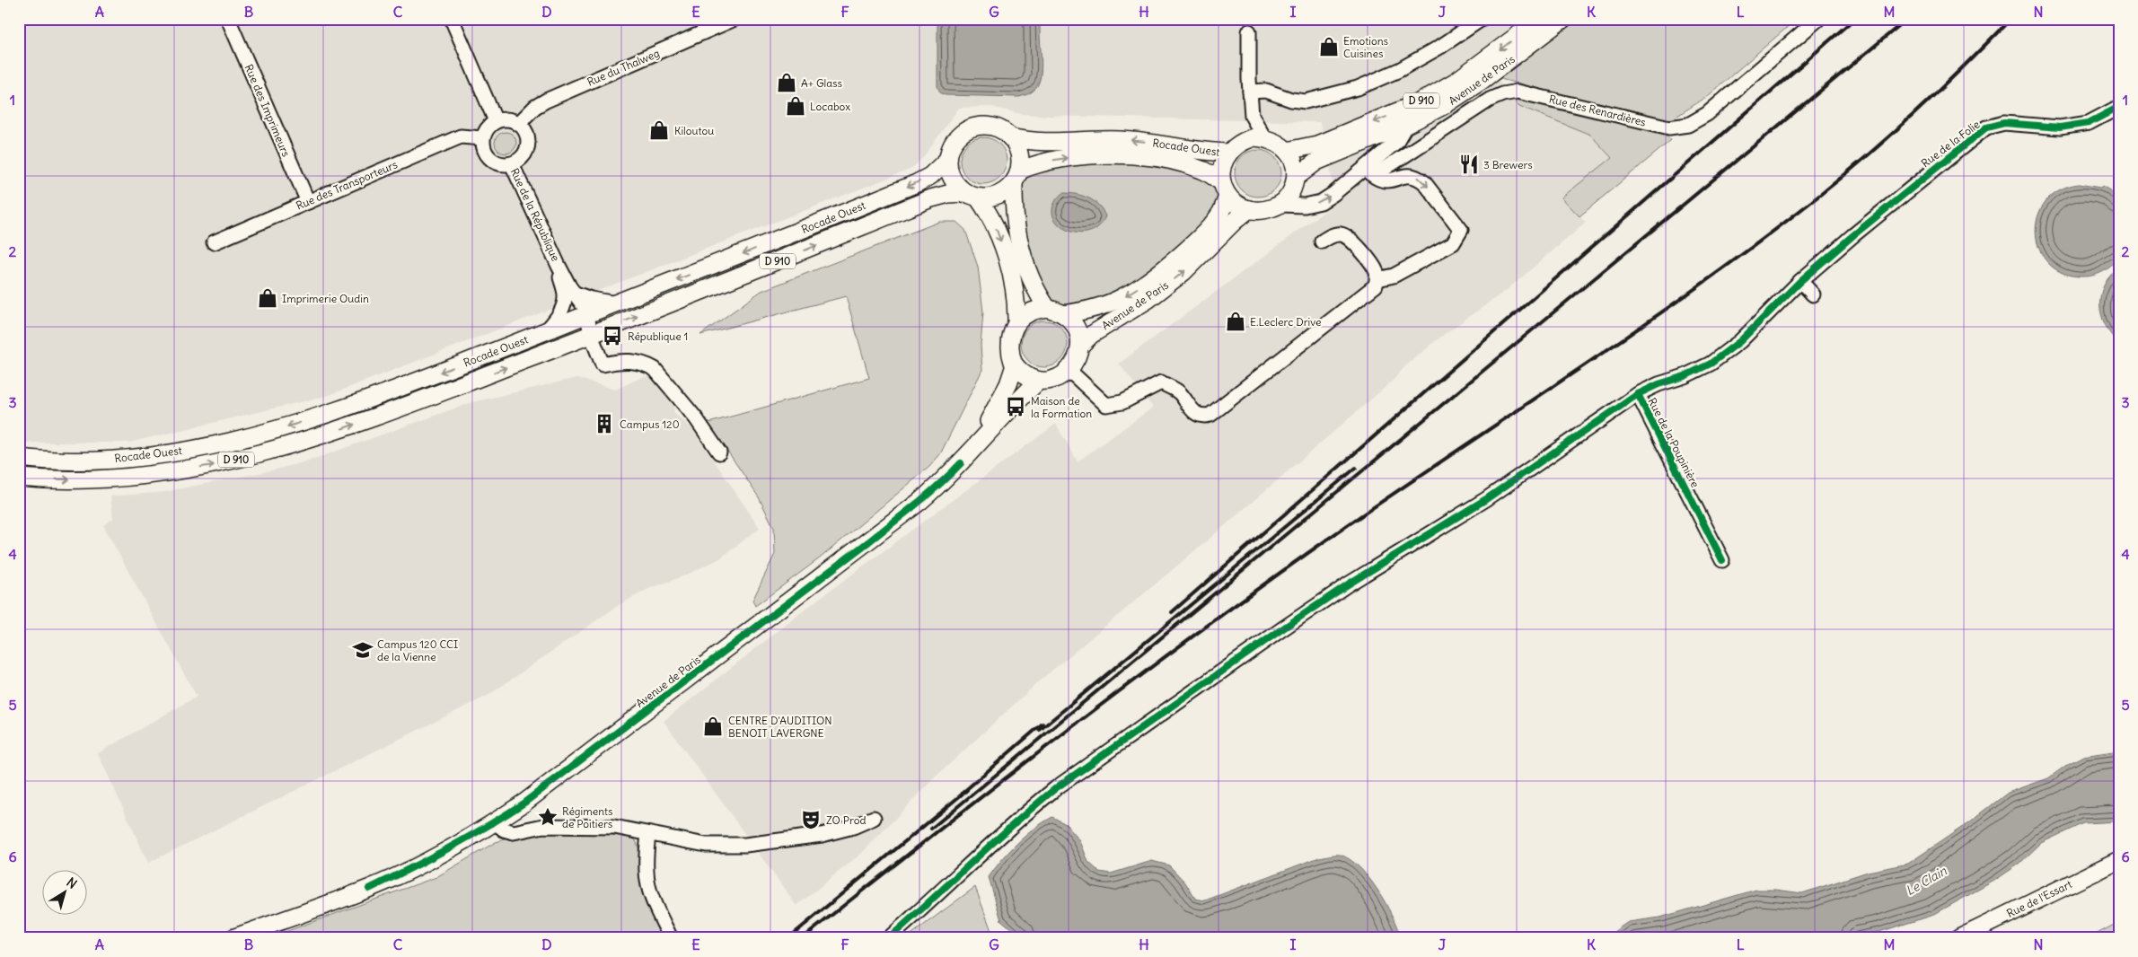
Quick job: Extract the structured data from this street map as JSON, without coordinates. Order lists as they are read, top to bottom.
{
  "streets": {
    "main road": [
      "Avenue de Paris",
      "D 910",
      "Rocade Ouest",
      "Rue de l'Essart"
    ],
    "street": [
      "Rue du Thalweg",
      "Rue des Imprimeurs",
      "Rue des Renardières",
      "Rue de la Folie",
      "Rue des Transporteurs",
      "Rue de la République",
      "Rue de la Poupinière"
    ]
  },
  "crossings": [
    ["Rue du Thalweg", "Rue des Transporteurs"],
    ["Rue du Thalweg", "Rue de la République"],
    ["Avenue de Paris", "Rue des Renardières"],
    ["Avenue de Paris", "Rocade Ouest"],
    ["D 910", "Rocade Ouest"],
    ["D 910", "Rue de la République"],
    ["Rue des Imprimeurs", "Rue des Transporteurs"],
    ["Rue des Renardières", "Rocade Ouest"],
    ["Rue de la Folie", "Rue de la Poupinière"],
    ["Rocade Ouest", "Rue de la République"],
    ["Rue des Transporteurs", "Rue de la République"]
  ],
  "water": ["Le Clain"],
  "places": {
    "shop": [
      "Emotions Cuisines",
      "A+ Glass",
      "Locabox",
      "Kiloutou",
      "Imprimerie Oudin",
      "E.Leclerc Drive",
      "CENTRE D'AUDITION BENOIT LAVERGNE"
    ],
    "restaurant": ["3 Brewers"],
    "bus stop": ["République 1", "Maison de la Formation"],
    "building": ["Campus 120"],
    "school or university": ["Campus 120 CCI de la Vienne"],
    "place": ["Régiments de Poitiers"],
    "theatre": ["ZO Prod"]
  },
  "north": "top right",
  "grid": {
    "columns": [
      "A",
      "B",
      "C",
      "D",
      "E",
      "F",
      "G",
      "H",
      "I",
      "J",
      "K",
      "L",
      "M",
      "N"
    ],
    "rows": [
      "1",
      "2",
      "3",
      "4",
      "5",
      "6"
    ]
  }
}
